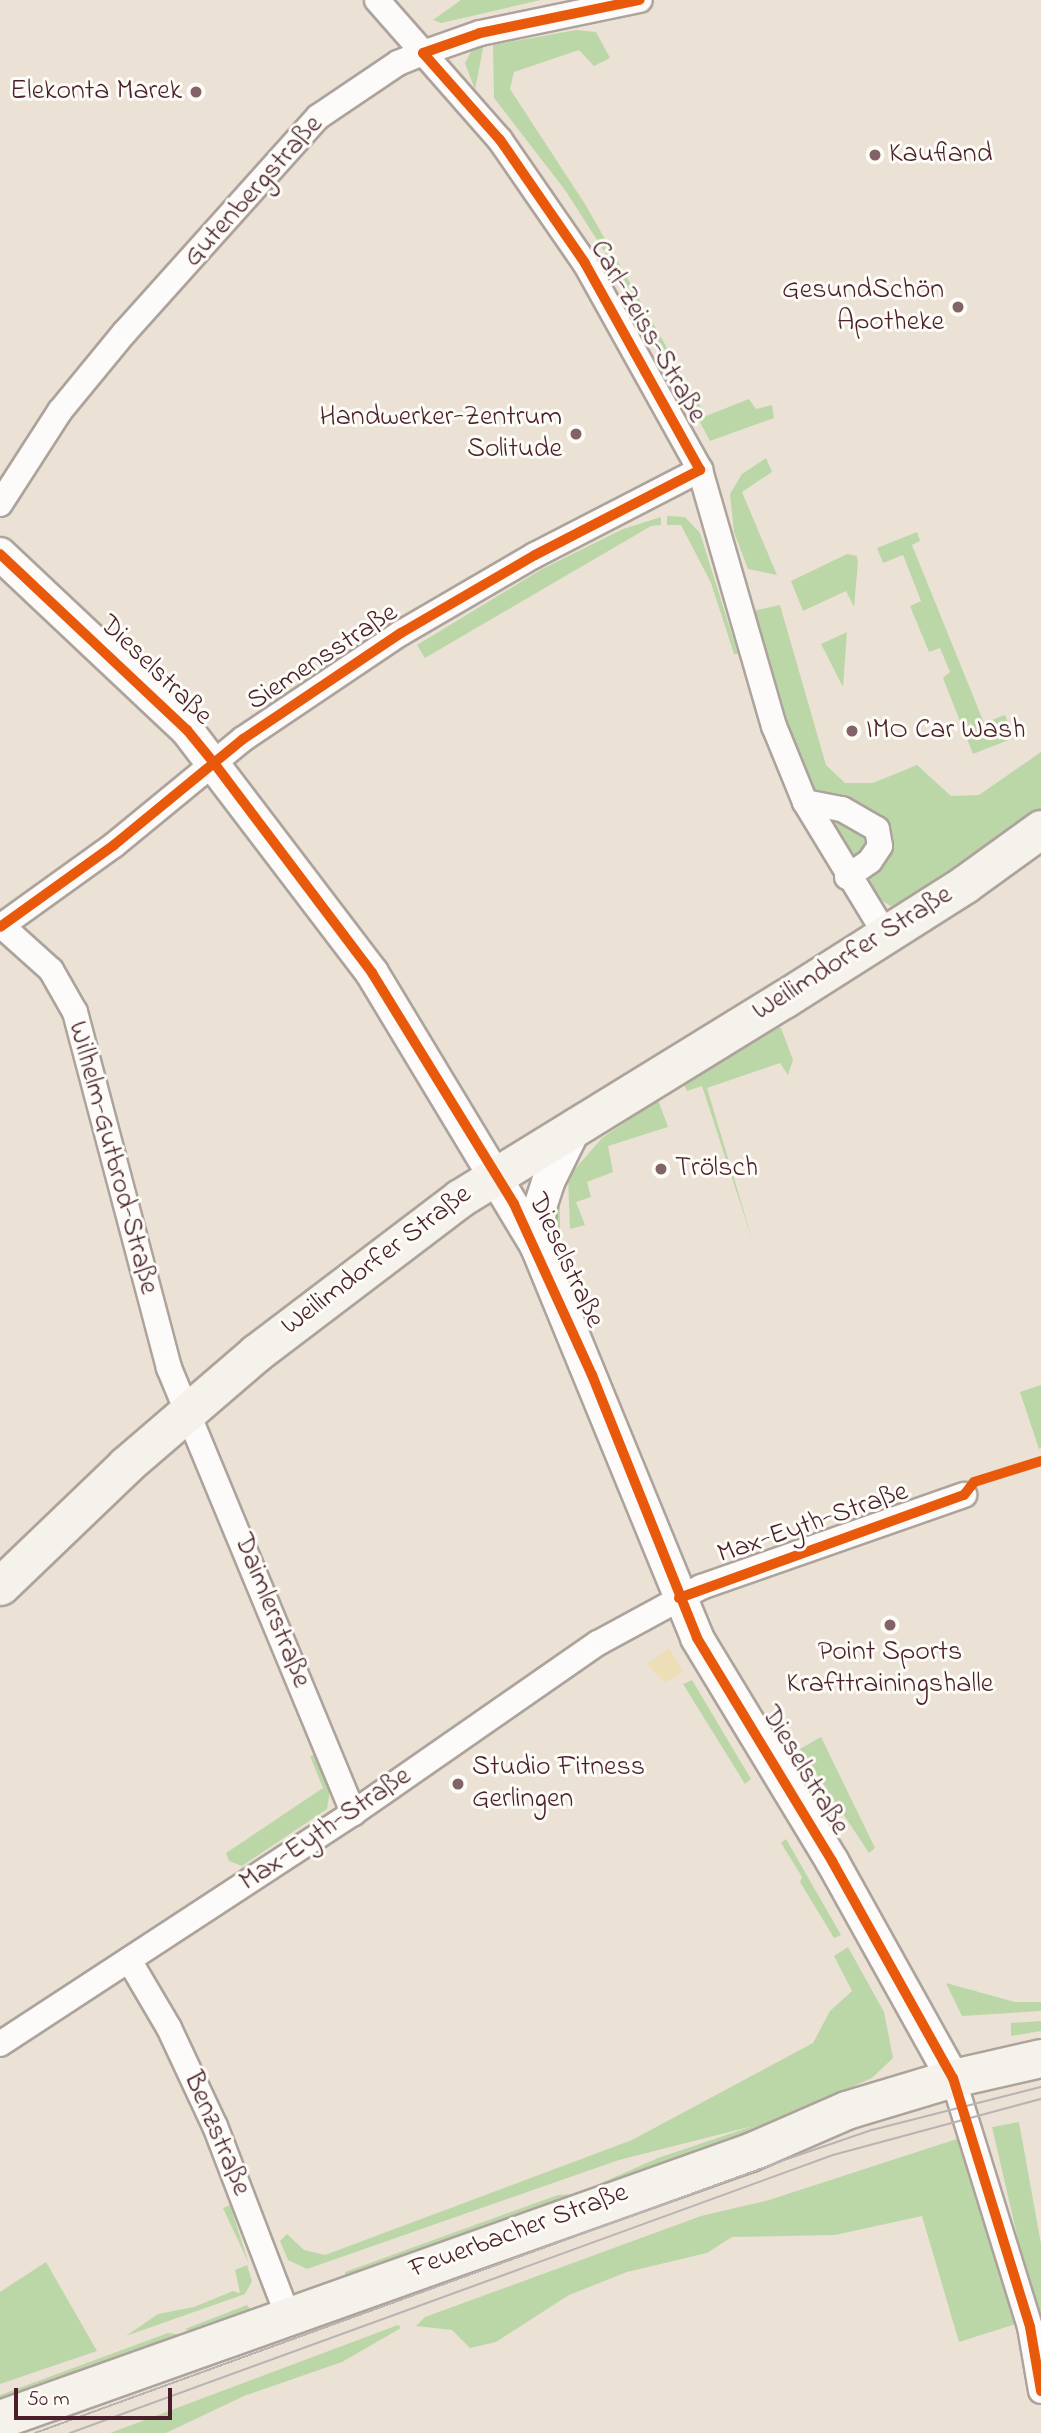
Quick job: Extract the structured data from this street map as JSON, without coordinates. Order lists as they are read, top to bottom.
{
  "streets": {
    "main road": ["Weilimdorfer Straße", "Feuerbacher Straße"],
    "street": [
      "Gutenbergstraße",
      "Carl-Zeiss-Straße",
      "Siemensstraße",
      "Dieselstraße",
      "Wilhelm-Gutbrod-Straße",
      "Max-Eyth-Straße",
      "Daimlerstraße",
      "Benzstraße"
    ]
  },
  "crossings": [
    ["Gutenbergstraße", "Carl-Zeiss-Straße"],
    ["Carl-Zeiss-Straße", "Siemensstraße"],
    ["Siemensstraße", "Dieselstraße"],
    ["Siemensstraße", "Wilhelm-Gutbrod-Straße"],
    ["Dieselstraße", "Weilimdorfer Straße"],
    ["Dieselstraße", "Max-Eyth-Straße"],
    ["Dieselstraße", "Feuerbacher Straße"],
    ["Weilimdorfer Straße", "Wilhelm-Gutbrod-Straße"],
    ["Weilimdorfer Straße", "Daimlerstraße"],
    ["Wilhelm-Gutbrod-Straße", "Daimlerstraße"],
    ["Max-Eyth-Straße", "Daimlerstraße"],
    ["Max-Eyth-Straße", "Benzstraße"],
    ["Benzstraße", "Feuerbacher Straße"]
  ],
  "places": [
    "Elekonta Marek",
    "Kaufland",
    "GesundSchön Apotheke",
    "Handwerker-Zentrum Solitude",
    "IMO Car Wash",
    "Trölsch",
    "Point Sports Krafttrainingshalle",
    "Studio Fitness Gerlingen"
  ],
  "scale_bar": "50 m"
}
